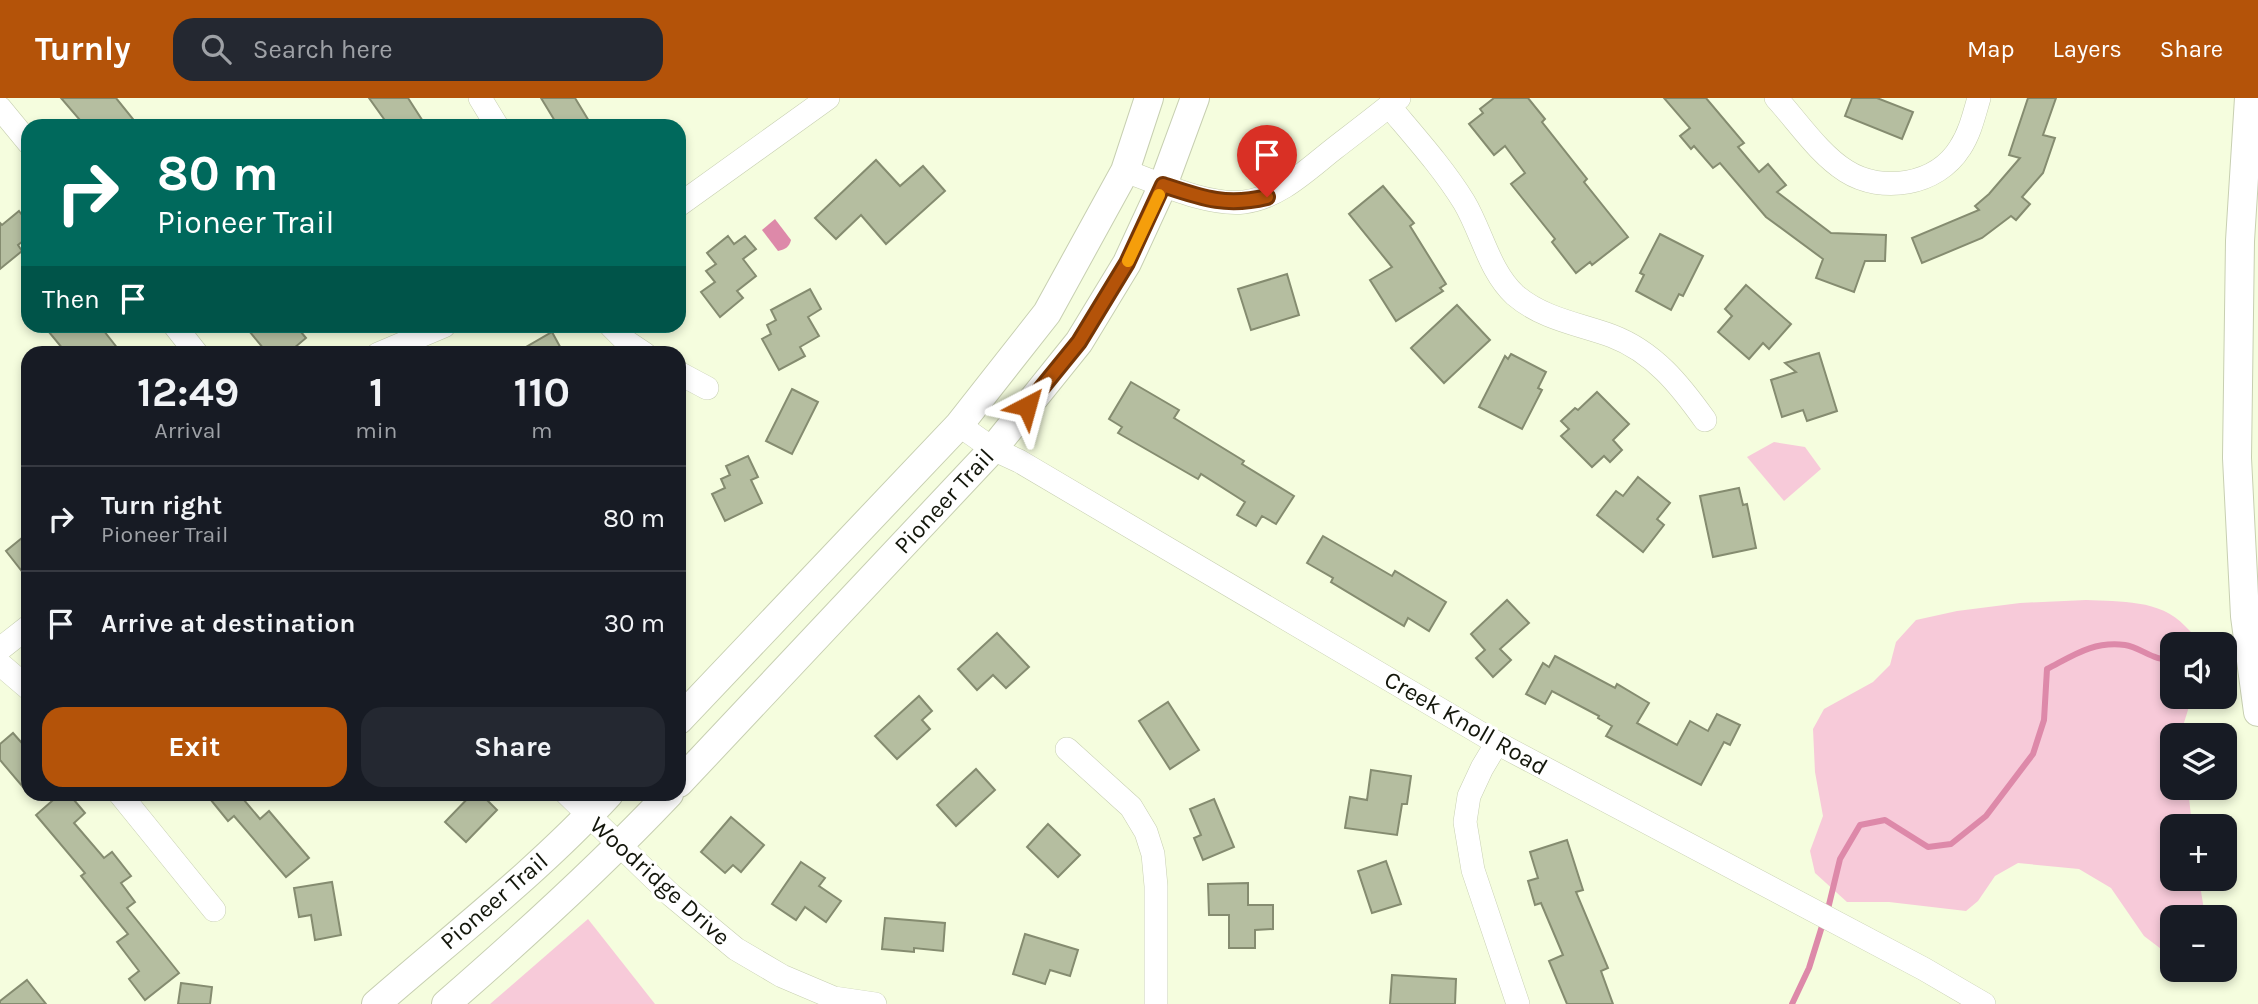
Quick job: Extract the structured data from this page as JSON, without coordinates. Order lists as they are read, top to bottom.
{
  "streets": {
    "main road": ["Pioneer Trail"],
    "street": ["Creek Knoll Road", "Woodridge Drive"]
  },
  "crossings": [
    ["Pioneer Trail", "Creek Knoll Road"],
    ["Pioneer Trail", "Woodridge Drive"]
  ],
  "page": {
    "header": "Turnly",
    "search": "Search here",
    "nav": ["Map", "Layers", "Share"],
    "turn": ["80 m", "Pioneer Trail"],
    "then": "Then",
    "eta": [
      "12:49",
      "Arrival",
      "1",
      "min",
      "110",
      "m"
    ],
    "list": [
      {
        "name": "Turn right",
        "note": "Pioneer Trail",
        "value": "80 m"
      },
      {
        "name": "Arrive at destination",
        "value": "30 m"
      }
    ],
    "map_buttons": ["+", "−"],
    "buttons": ["Exit", "Share"]
  }
}
